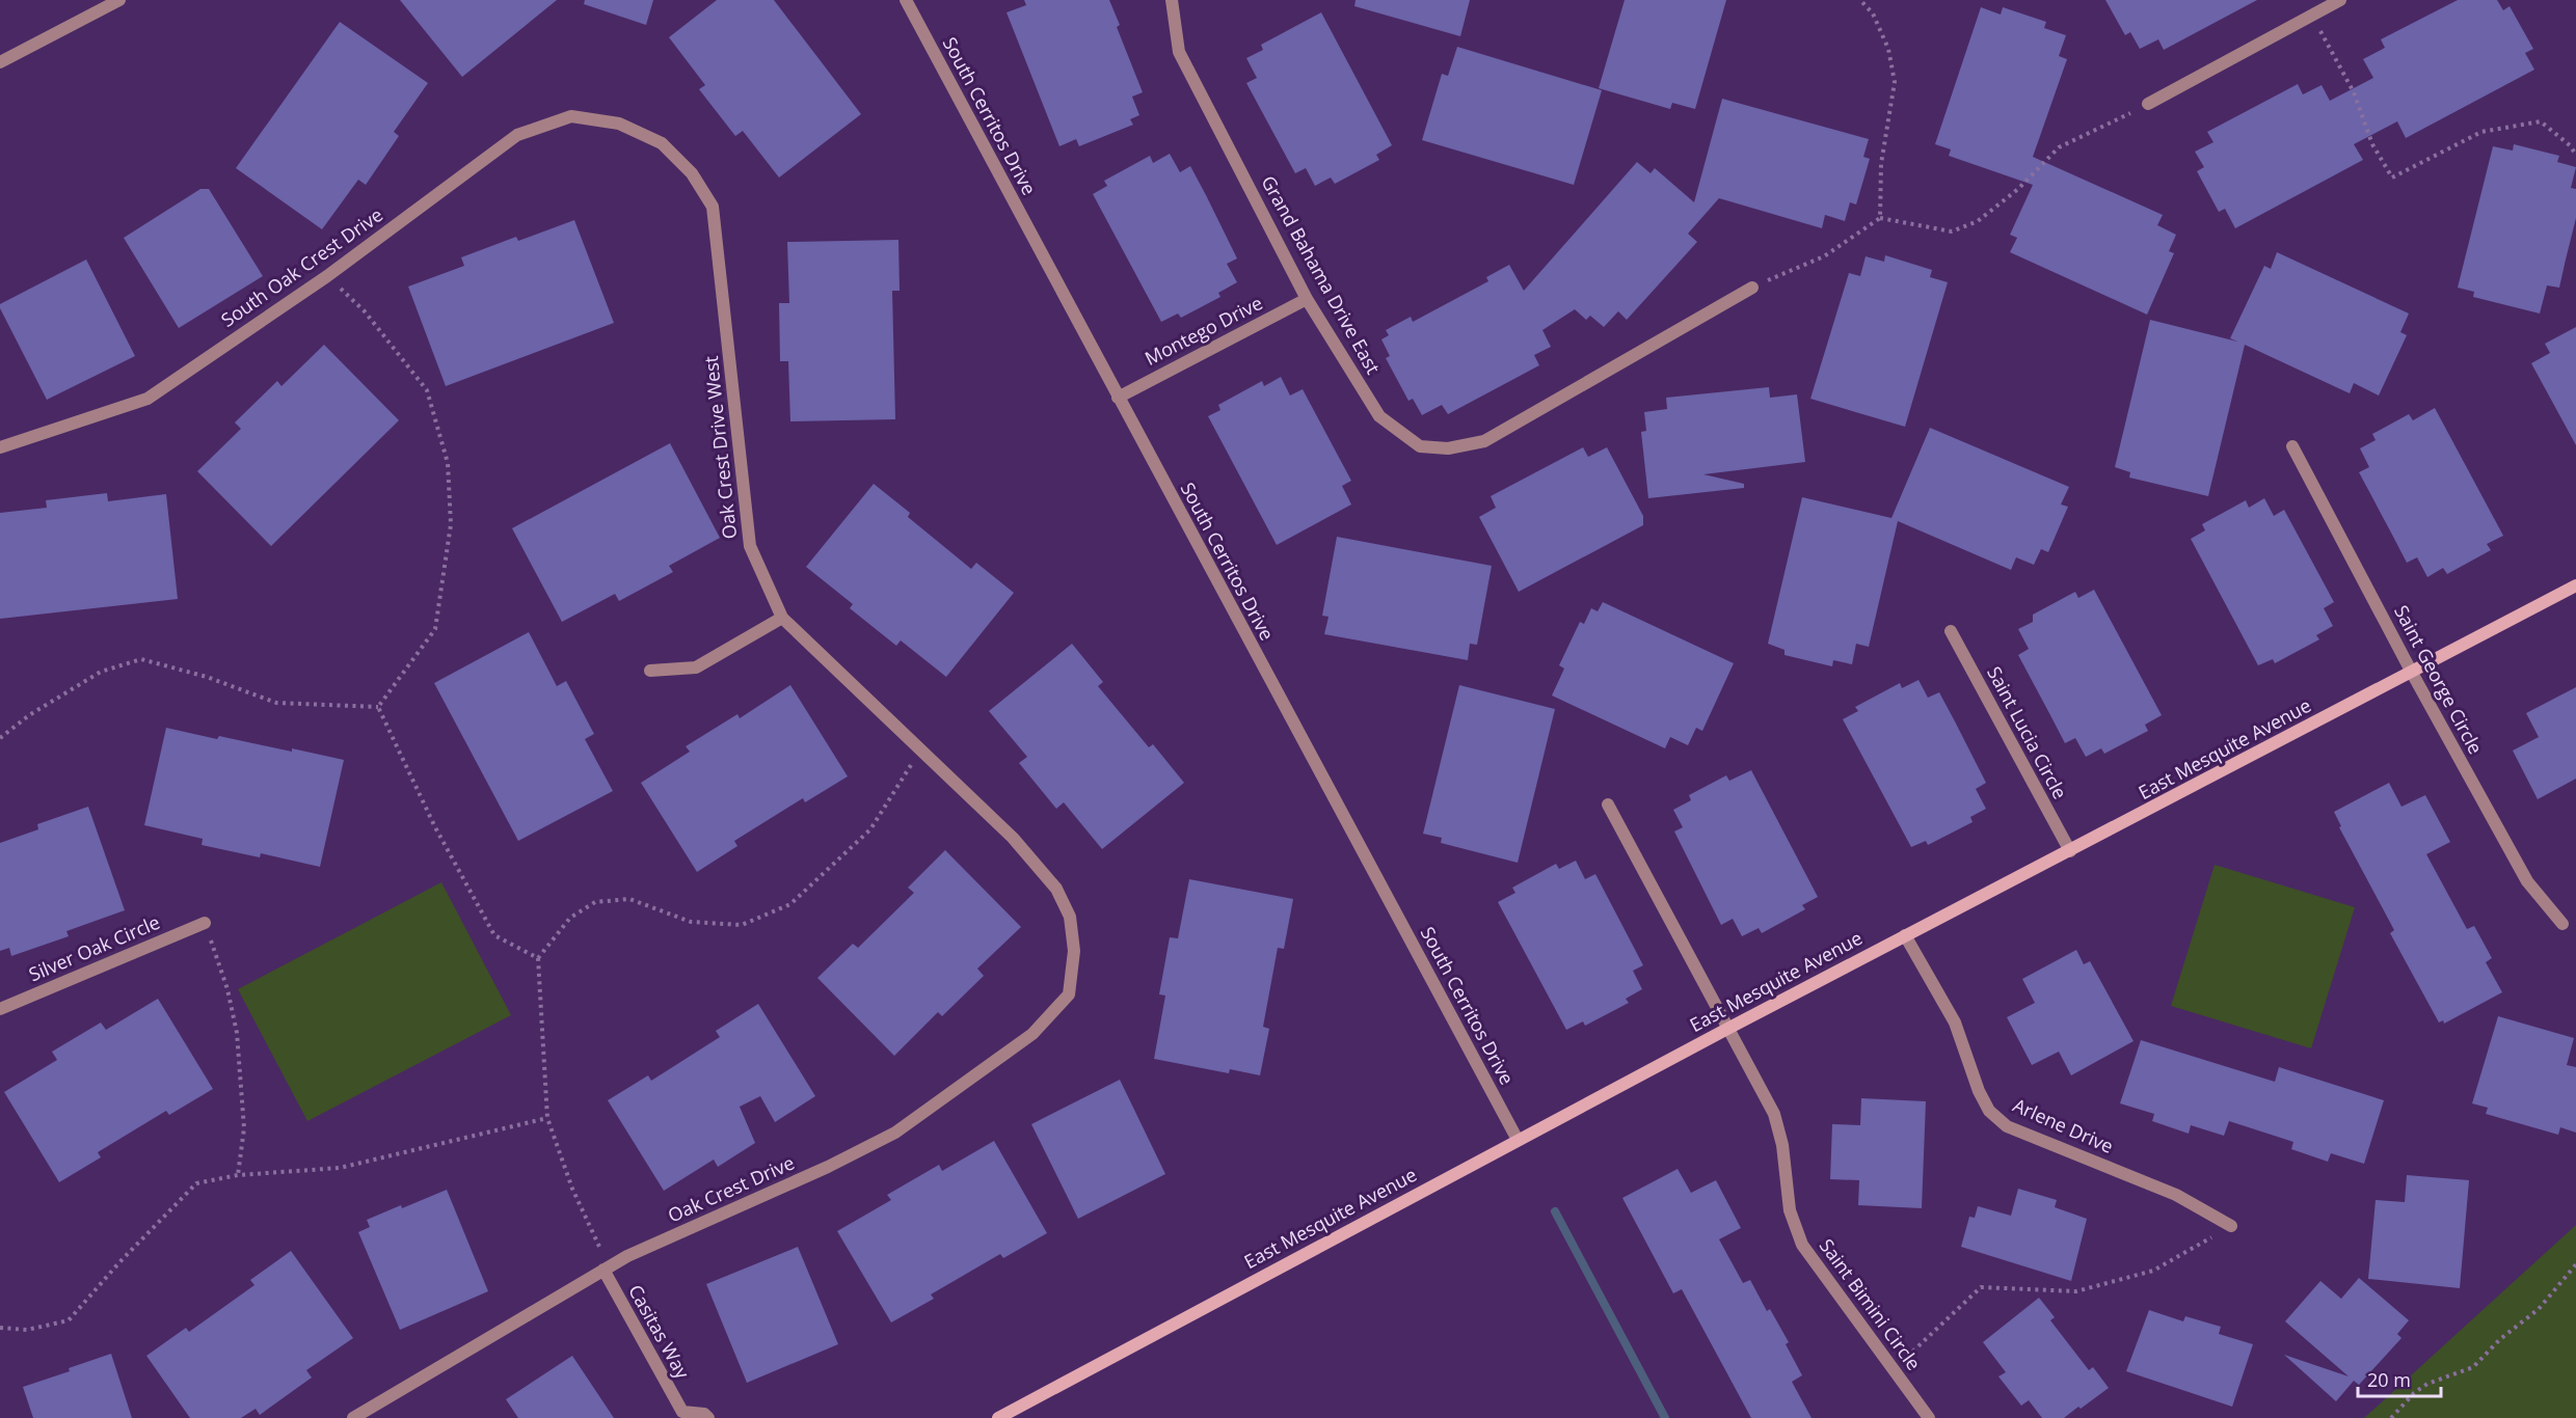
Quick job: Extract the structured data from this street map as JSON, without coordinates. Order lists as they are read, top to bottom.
{
  "streets": {
    "street": [
      "South Cerritos Drive",
      "South Oak Crest Drive",
      "Grand Bahama Drive East",
      "Montego Drive",
      "Oak Crest Drive West",
      "Saint George Circle",
      "Saint Lucia Circle",
      "East Mesquite Avenue",
      "Silver Oak Circle",
      "Arlene Drive",
      "Oak Crest Drive",
      "Saint Bimini Circle",
      "Casitas Way"
    ]
  },
  "crossings": [
    ["South Cerritos Drive", "Montego Drive"],
    ["South Cerritos Drive", "East Mesquite Avenue"],
    ["South Oak Crest Drive", "Oak Crest Drive West"],
    ["Grand Bahama Drive East", "Montego Drive"],
    ["Oak Crest Drive West", "Oak Crest Drive"],
    ["Saint George Circle", "East Mesquite Avenue"],
    ["Saint Lucia Circle", "East Mesquite Avenue"],
    ["East Mesquite Avenue", "Arlene Drive"],
    ["East Mesquite Avenue", "Saint Bimini Circle"],
    ["Oak Crest Drive", "Casitas Way"]
  ],
  "scale_bar": "20 m"
}
